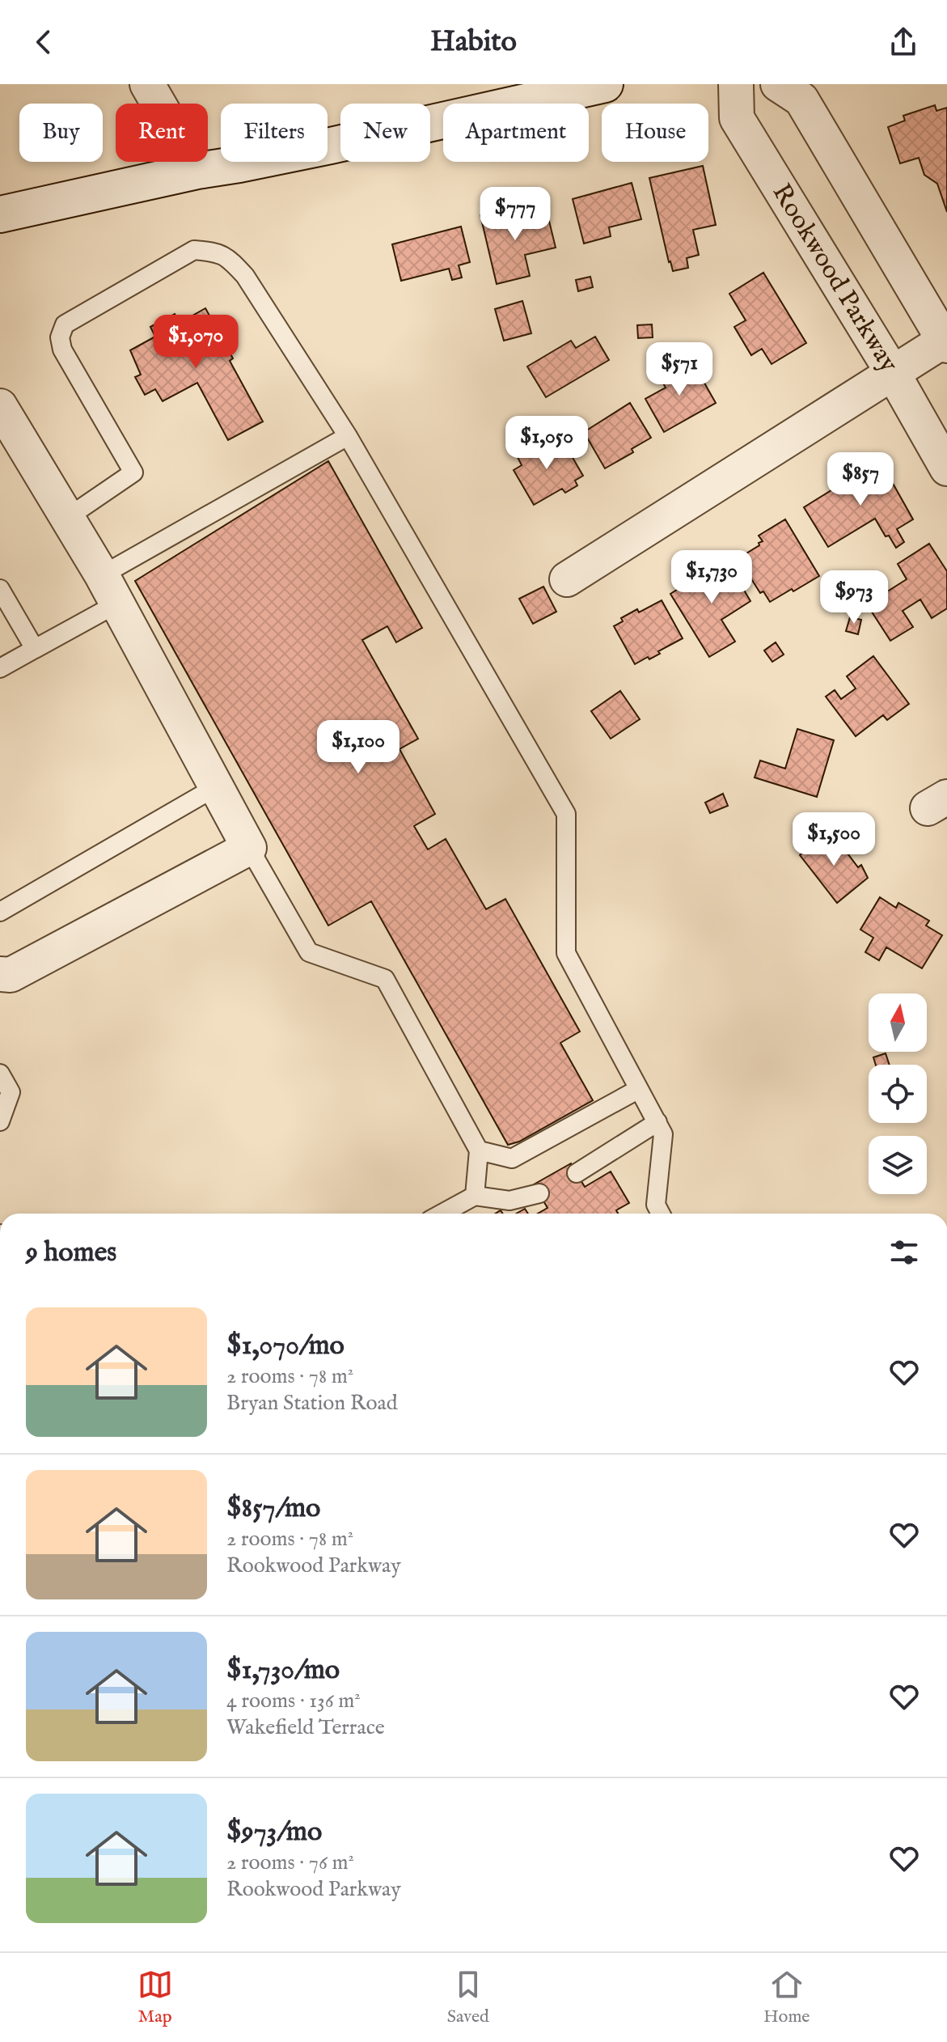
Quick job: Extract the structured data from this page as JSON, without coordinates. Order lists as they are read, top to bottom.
{
  "streets": {
    "street": ["Rookwood Parkway"]
  },
  "north": "top",
  "page": {
    "header": "Habito",
    "chip": [
      "Buy",
      "Rent",
      "Filters",
      "New",
      "Apartment",
      "House"
    ],
    "price": [
      "$777",
      "$1,070",
      "$571",
      "$1,050",
      "$857",
      "$1,730",
      "$973",
      "$1,100",
      "$1,500"
    ],
    "heading": "9 homes",
    "list": [
      {
        "name": "$1,070/mo",
        "note": "2 rooms · 78 m² · Bryan Station Road"
      },
      {
        "name": "$857/mo",
        "note": "2 rooms · 78 m² · Rookwood Parkway"
      },
      {
        "name": "$1,730/mo",
        "note": "4 rooms · 136 m² · Wakefield Terrace"
      },
      {
        "name": "$973/mo",
        "note": "2 rooms · 76 m² · Rookwood Parkway"
      }
    ],
    "tabs": ["Map", "Saved", "Home"]
  }
}
